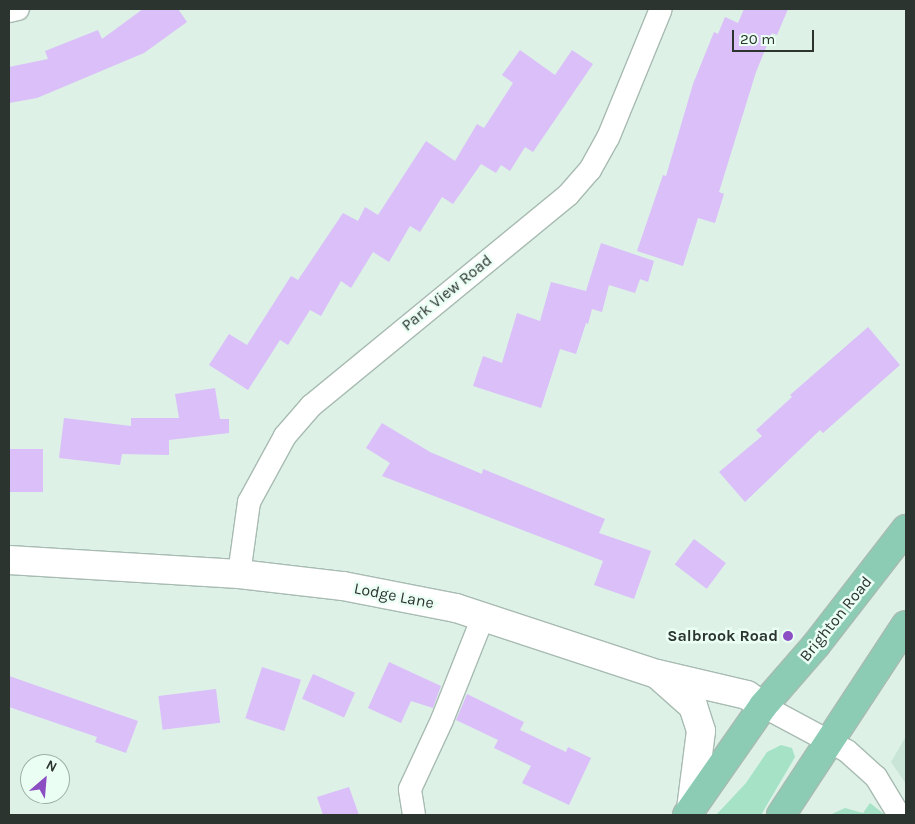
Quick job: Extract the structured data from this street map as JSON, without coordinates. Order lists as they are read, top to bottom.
{
  "streets": {
    "main road": ["Brighton Road"],
    "street": ["Park View Road", "Lodge Lane"]
  },
  "crossings": [
    ["Park View Road", "Lodge Lane"],
    ["Lodge Lane", "Brighton Road"]
  ],
  "places": ["Salbrook Road"],
  "scale_bar": "20 m",
  "north": "top right"
}
